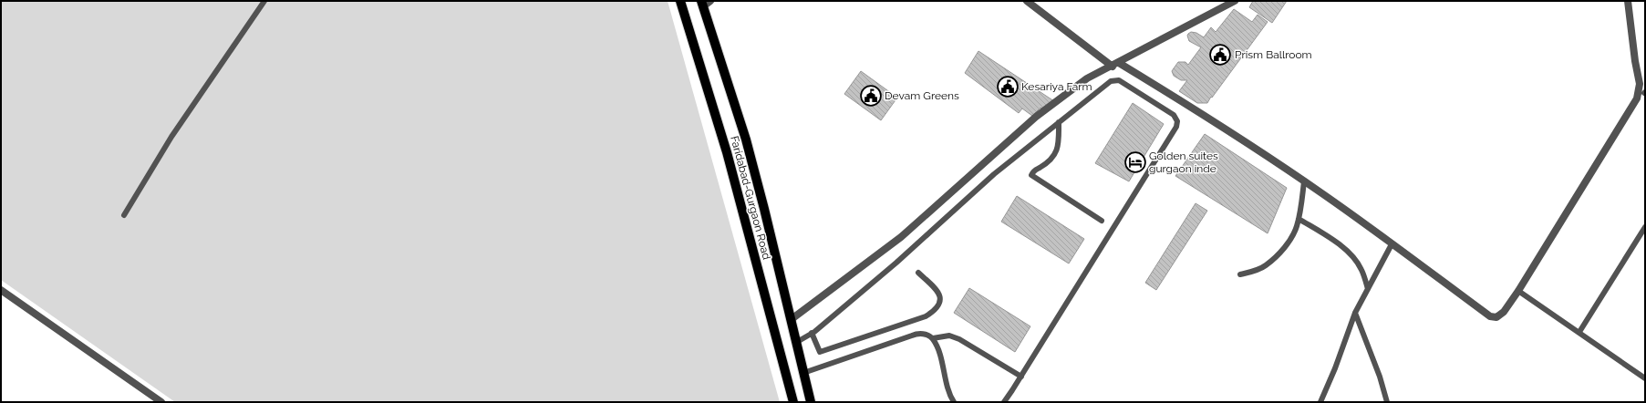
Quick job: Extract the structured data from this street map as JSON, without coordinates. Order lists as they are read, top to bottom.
{
  "streets": {
    "main road": ["Faridabad-Gurgaon Road"]
  },
  "places": {
    "public building": ["Prism Ballroom", "Kesariya Farm", "Devam Greens"],
    "hotel": ["Golden suites gurgaon inde"]
  }
}
